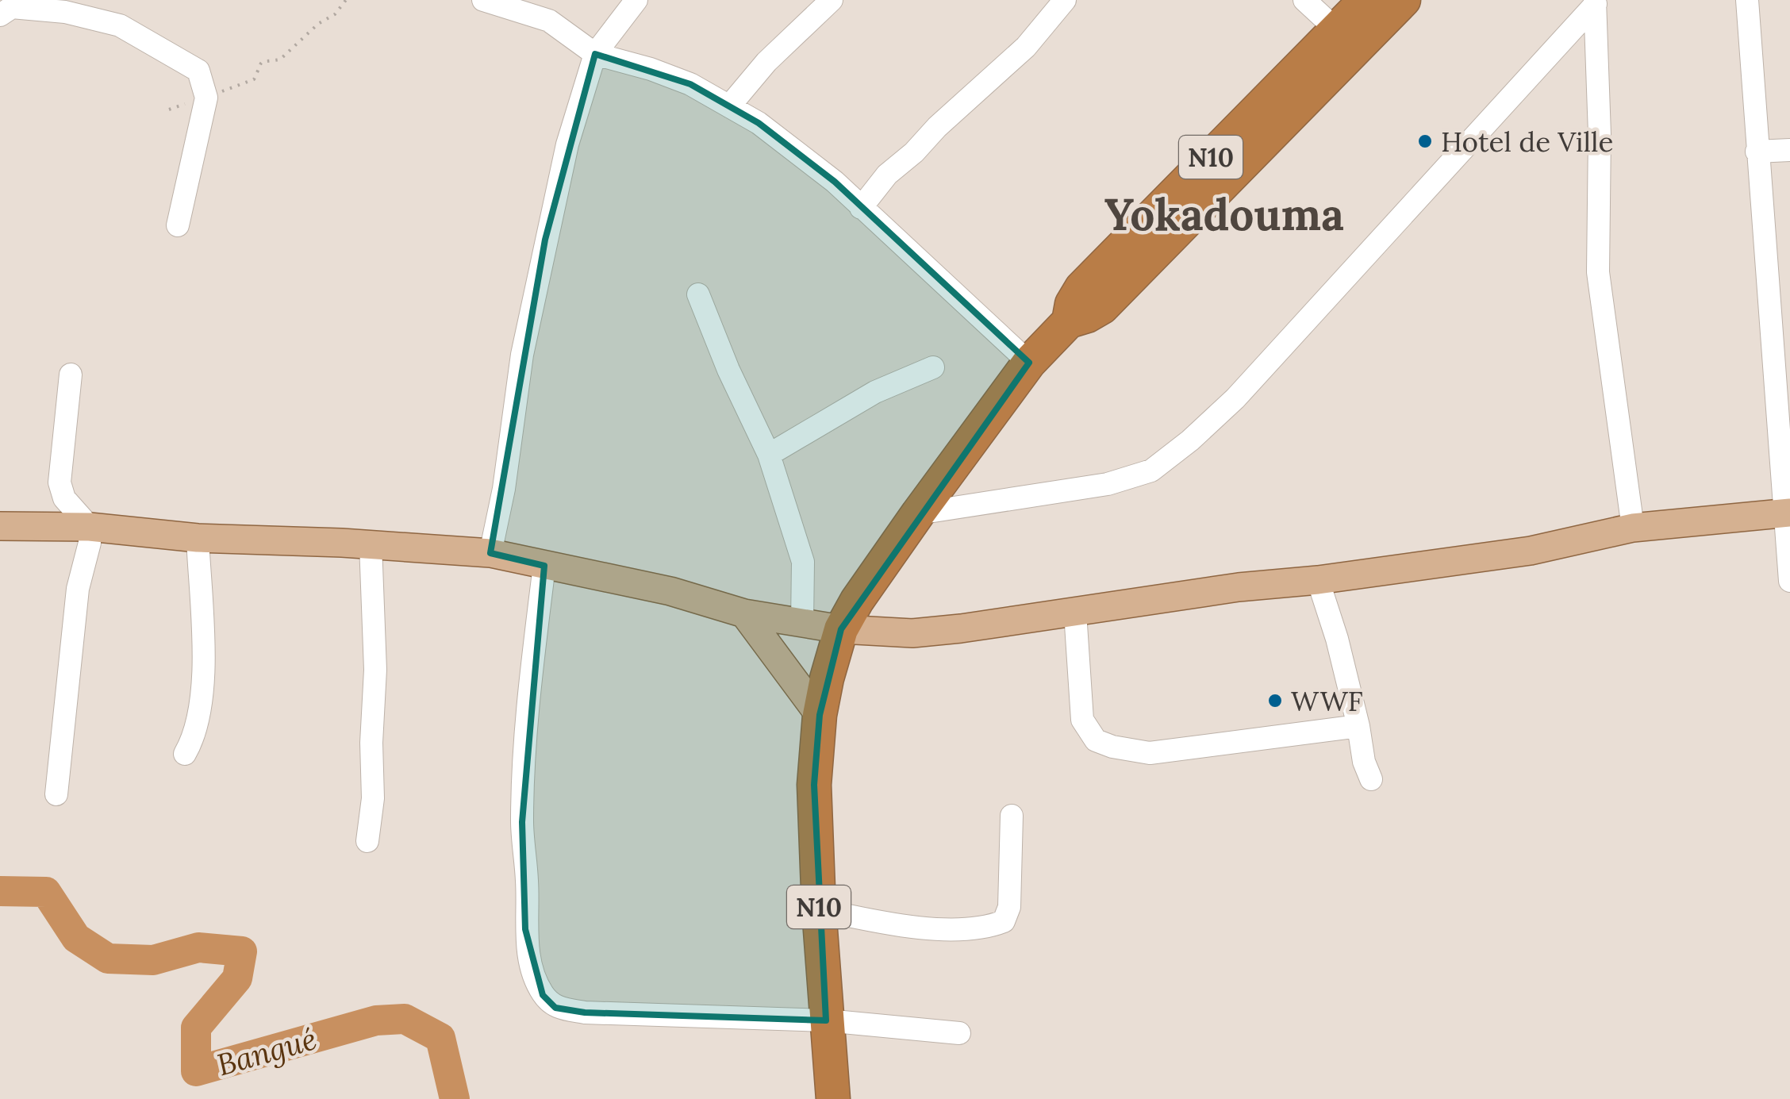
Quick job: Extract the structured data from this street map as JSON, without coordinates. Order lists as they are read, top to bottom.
{
  "streets": {
    "highway": ["N10"]
  },
  "districts": ["Yokadouma"],
  "water": ["Bangué"],
  "places": ["Hotel de Ville", "WWF"]
}
